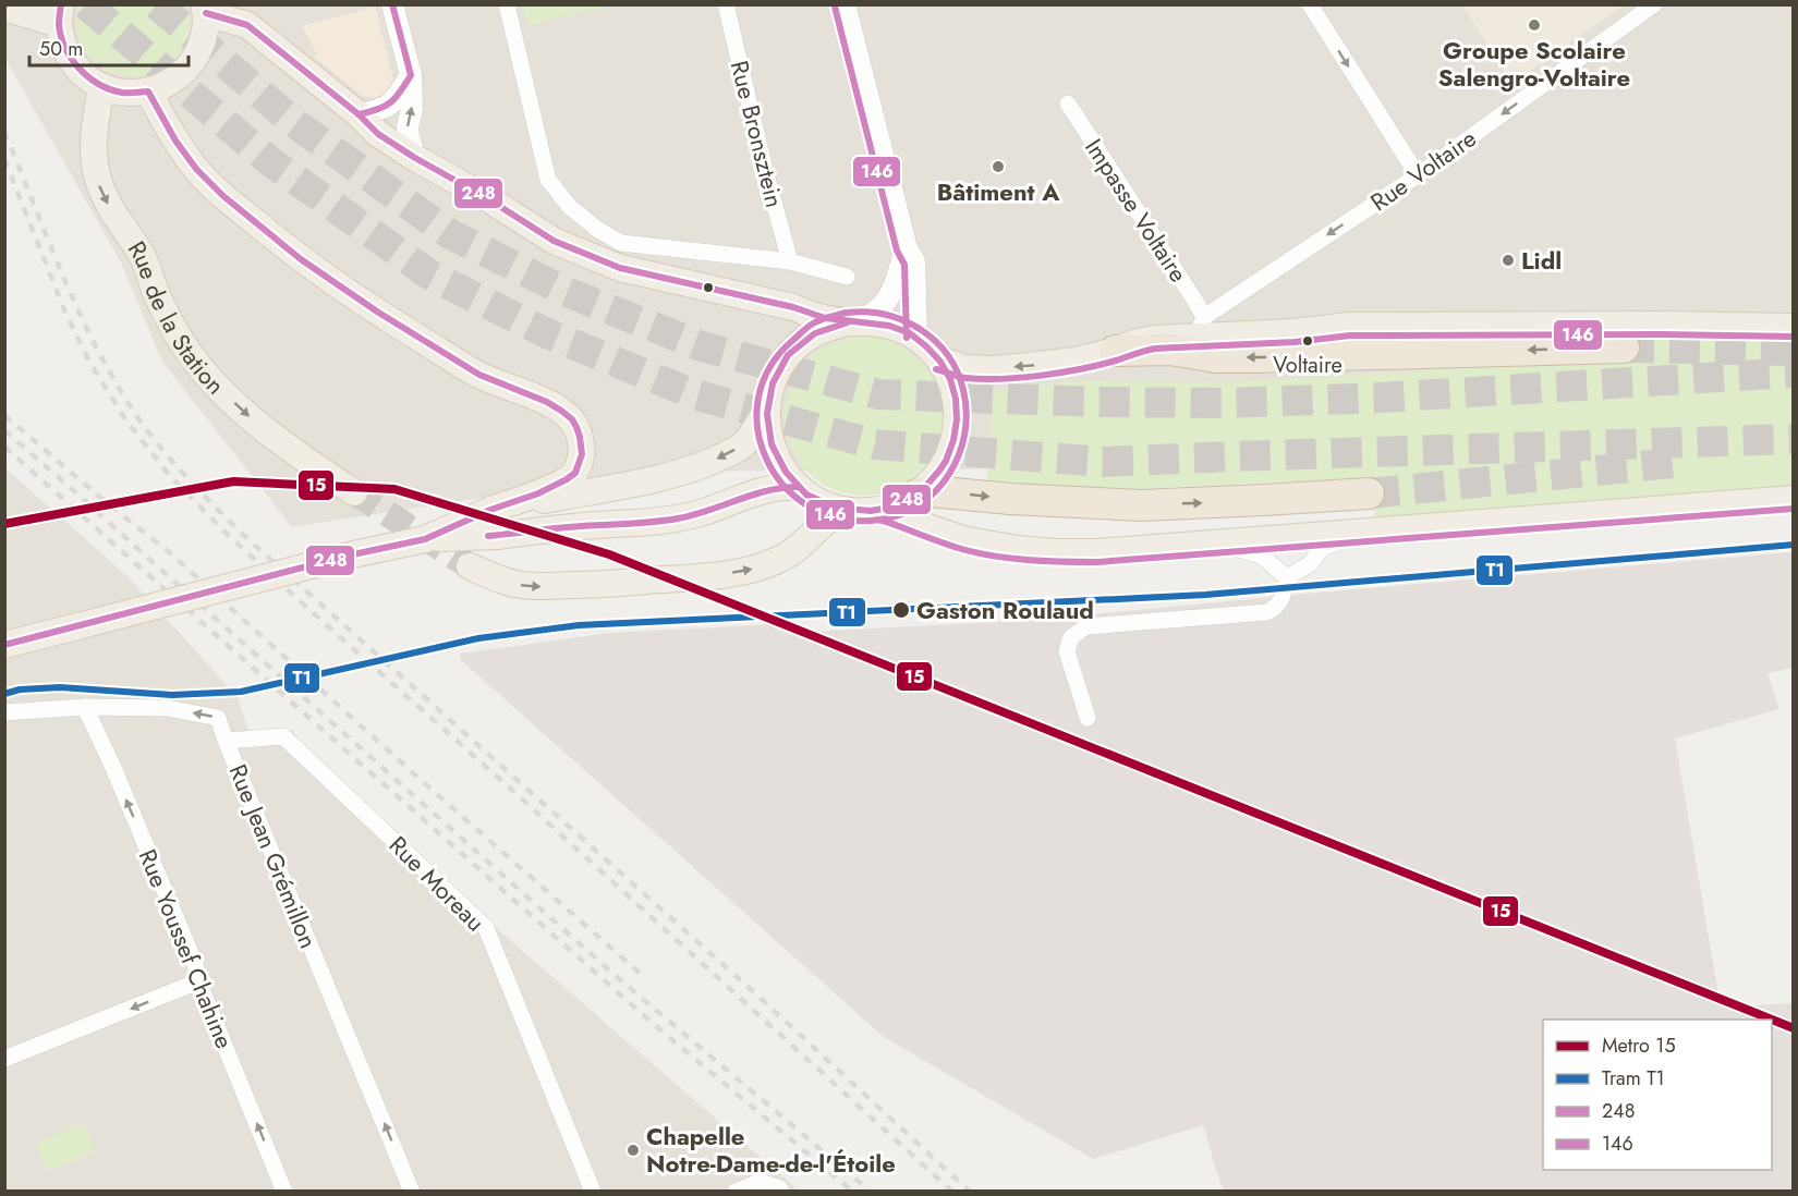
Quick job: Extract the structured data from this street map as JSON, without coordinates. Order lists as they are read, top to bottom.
{
  "streets": {
    "main road": ["Rue de la Station"],
    "street": [
      "Rue Bronsztein",
      "Rue Voltaire",
      "Impasse Voltaire",
      "Rue Jean Grémillon",
      "Rue Moreau",
      "Rue Youssef Chahine"
    ]
  },
  "crossings": [
    ["Rue Voltaire", "Impasse Voltaire"],
    ["Rue Jean Grémillon", "Rue Moreau"],
    ["Rue Jean Grémillon", "Rue Youssef Chahine"]
  ],
  "one_way": [
    "Rue Voltaire",
    "Rue de la Station",
    "Rue Jean Grémillon",
    "Rue Youssef Chahine"
  ],
  "places": [
    "Groupe Scolaire Salengro-Voltaire",
    "Bâtiment A",
    "Lidl",
    "Voltaire",
    "Gaston Roulaud",
    "Chapelle Notre-Dame-de-l'Étoile"
  ],
  "lines": [
    "transit line 248",
    "transit line 146",
    "metro line 15",
    "tram line T1"
  ],
  "legend": [
    "Metro 15",
    "Tram T1",
    "248",
    "146"
  ],
  "scale_bar": "50 m"
}
